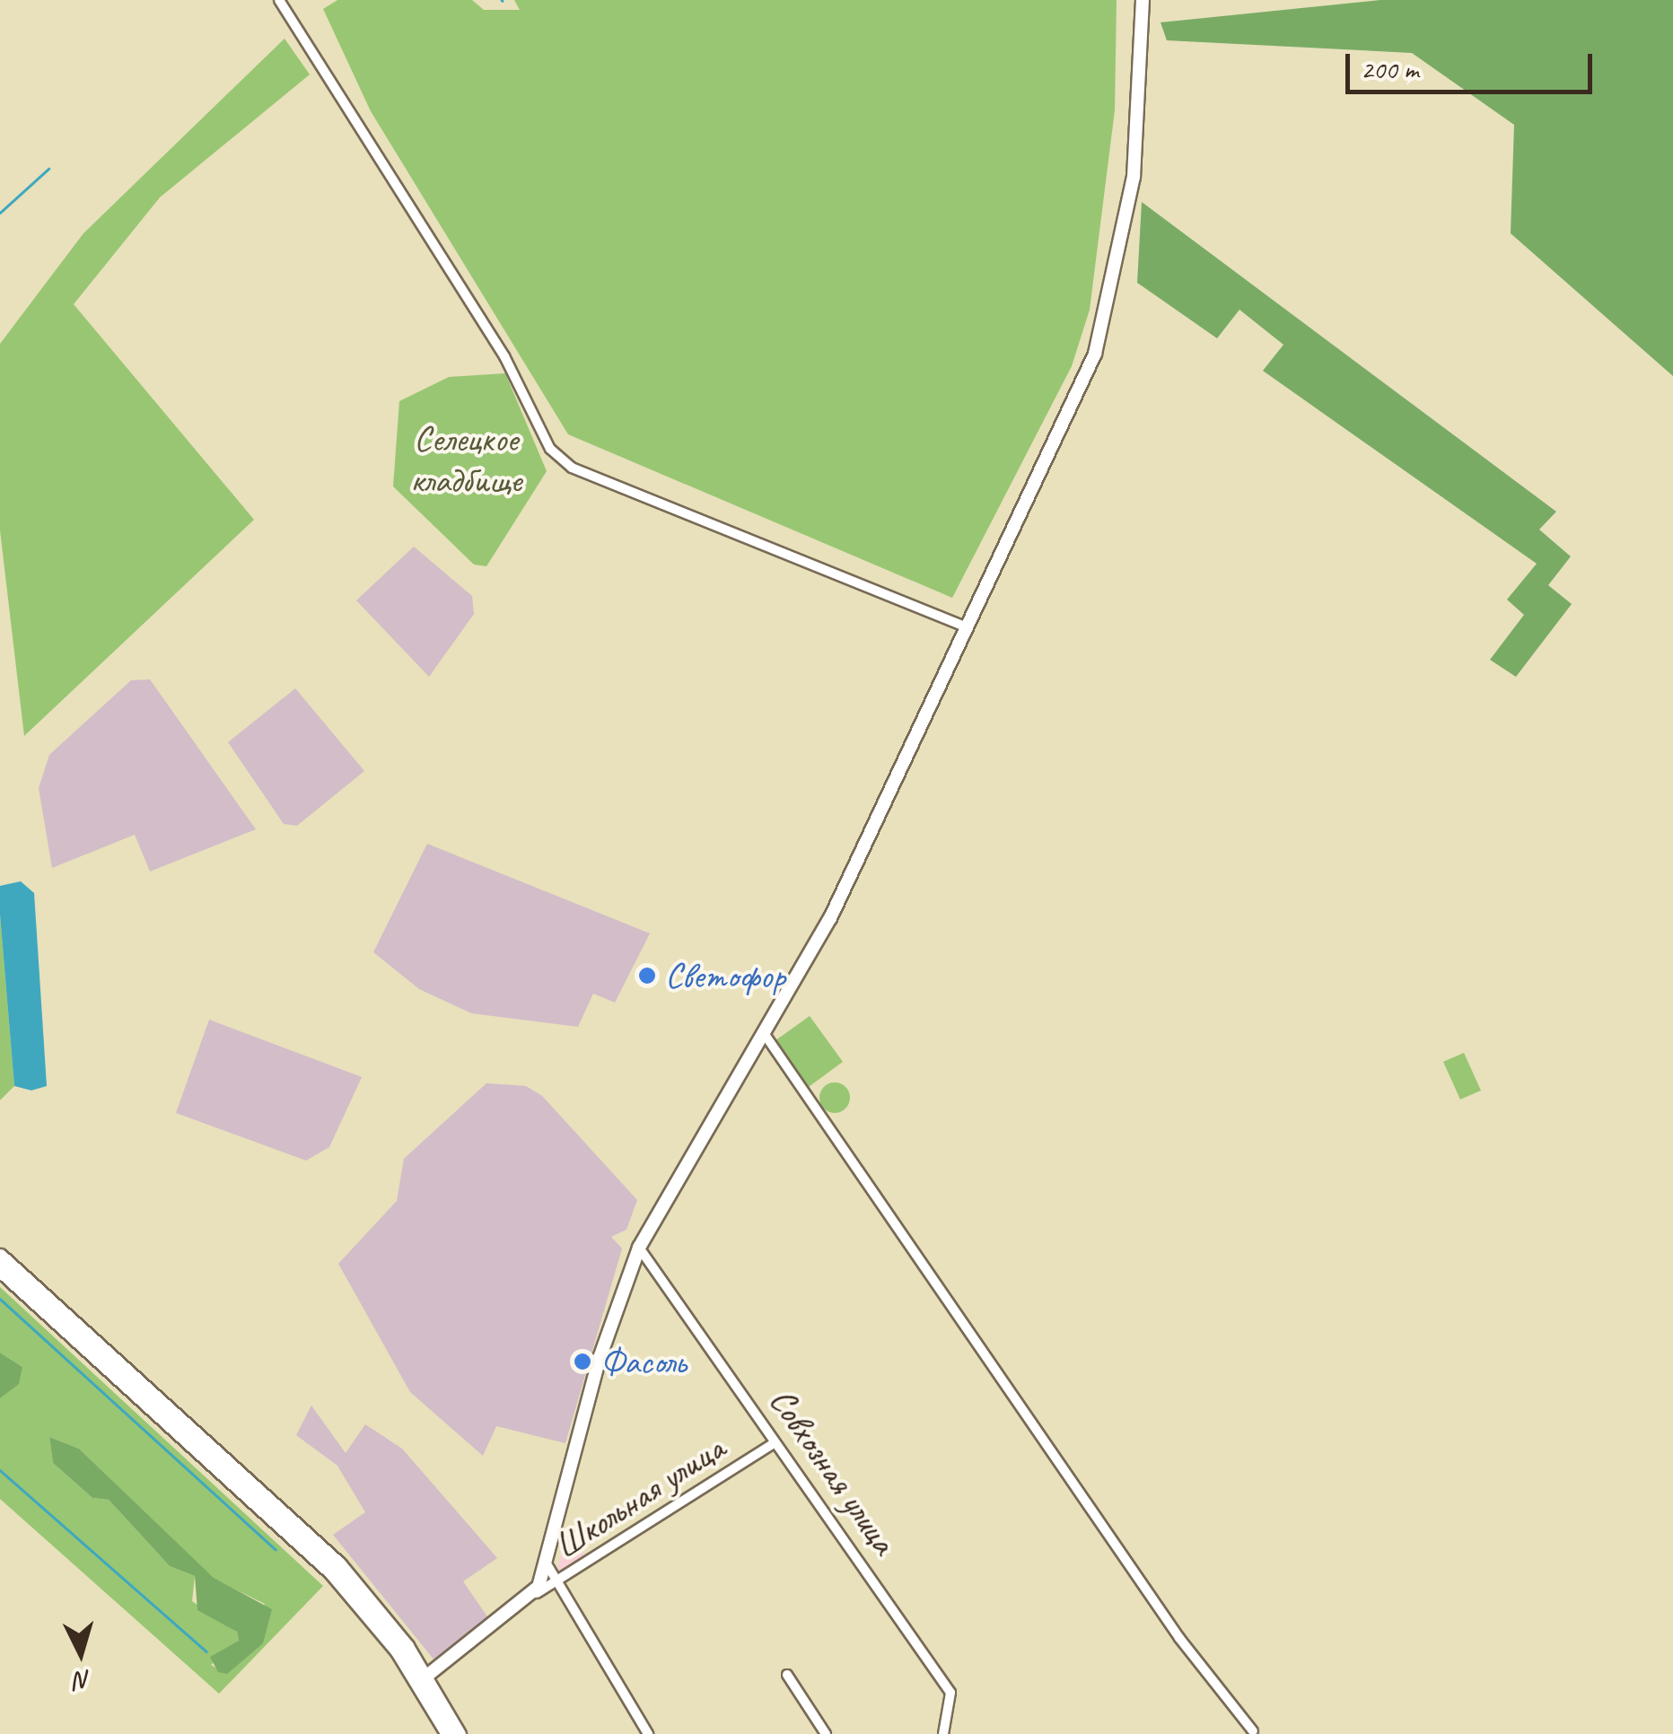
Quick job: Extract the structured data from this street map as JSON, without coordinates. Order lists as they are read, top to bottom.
{
  "streets": {
    "street": ["Совхозная улица", "Школьная улица"]
  },
  "crossings": [
    ["Совхозная улица", "Школьная улица"]
  ],
  "parks": ["Селецкое кладбище"],
  "places": ["Светофор", "Фасоль"],
  "scale_bar": "200 m",
  "north": "bottom"
}
